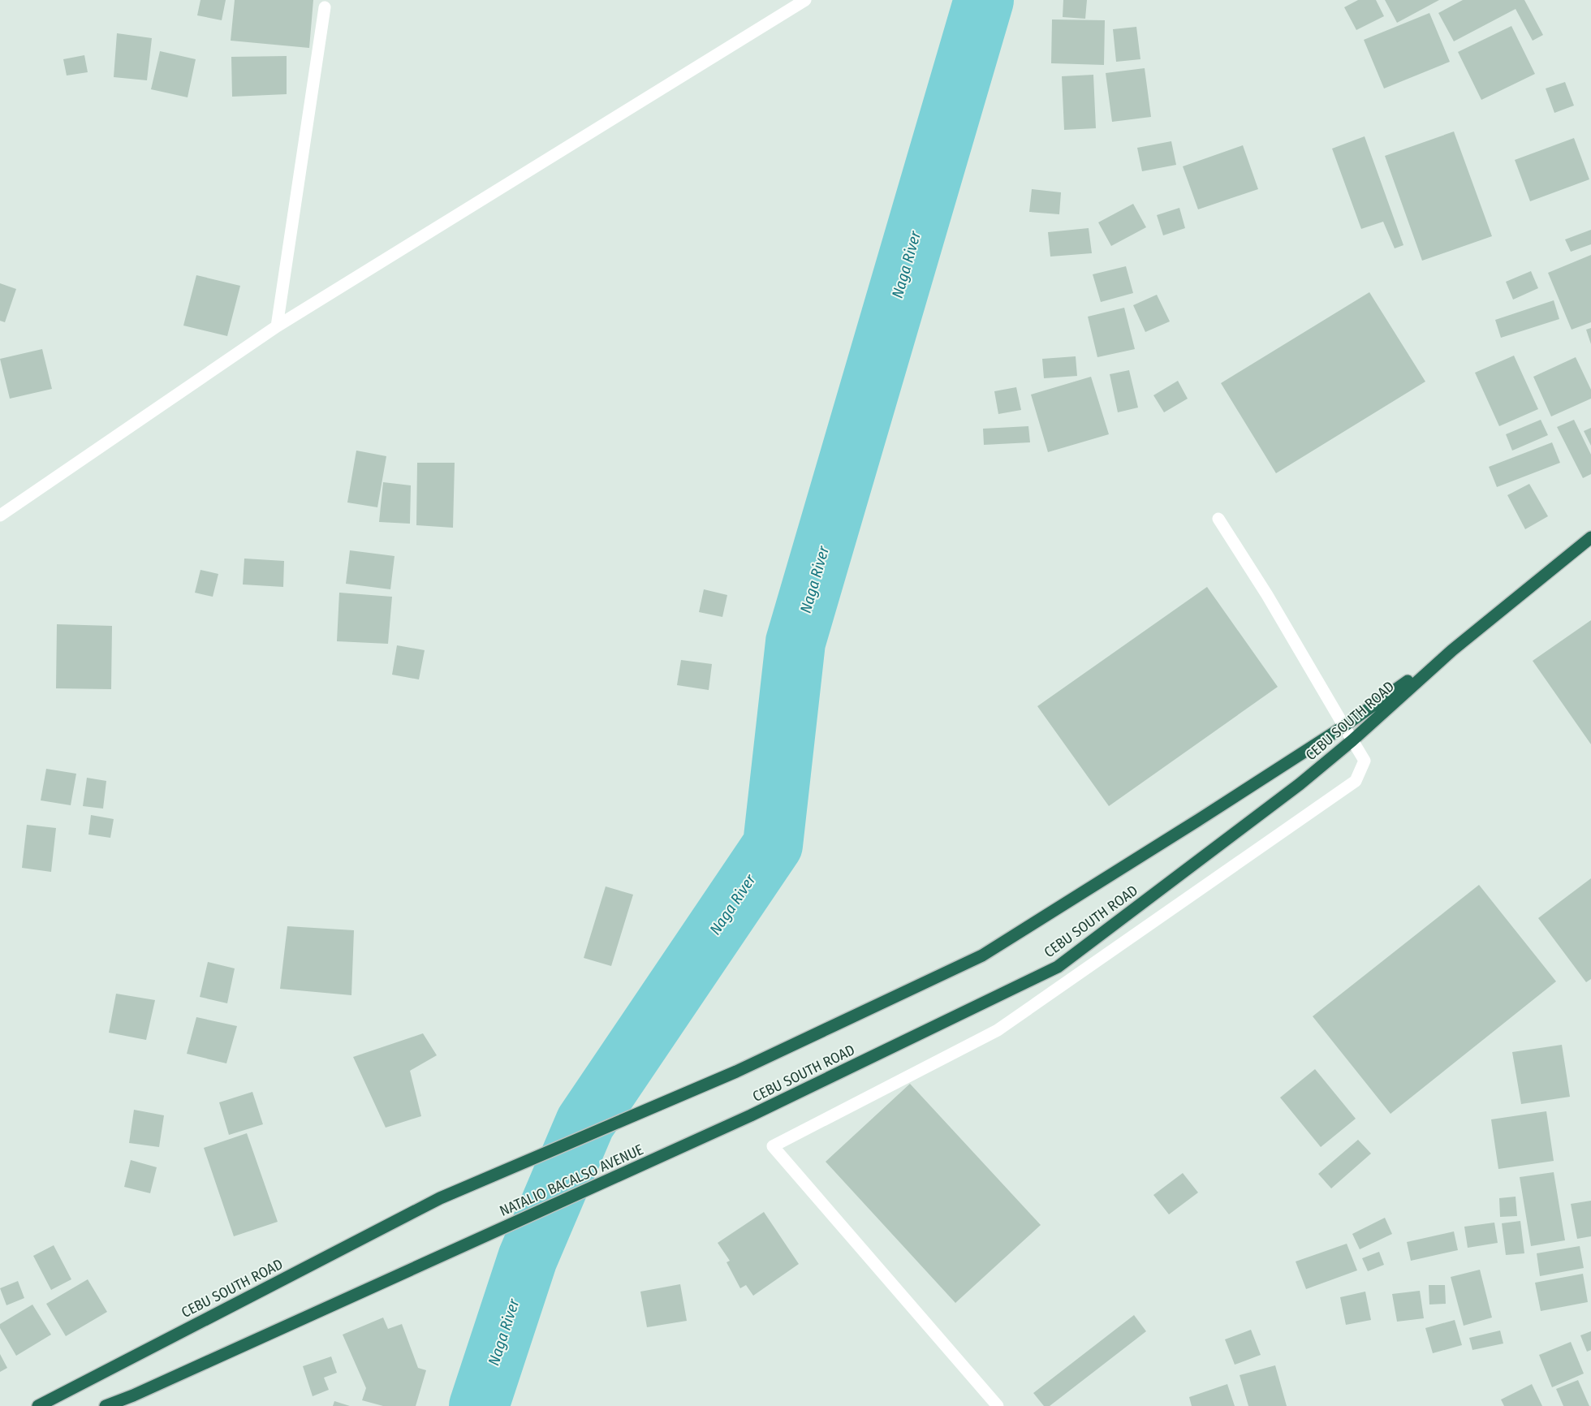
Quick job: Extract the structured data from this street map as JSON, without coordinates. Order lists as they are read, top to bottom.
{
  "streets": {
    "highway": ["CEBU SOUTH ROAD", "NATALIO BACALSO AVENUE"]
  },
  "crossings": [
    ["CEBU SOUTH ROAD", "NATALIO BACALSO AVENUE"]
  ],
  "water": ["Naga River"]
}
